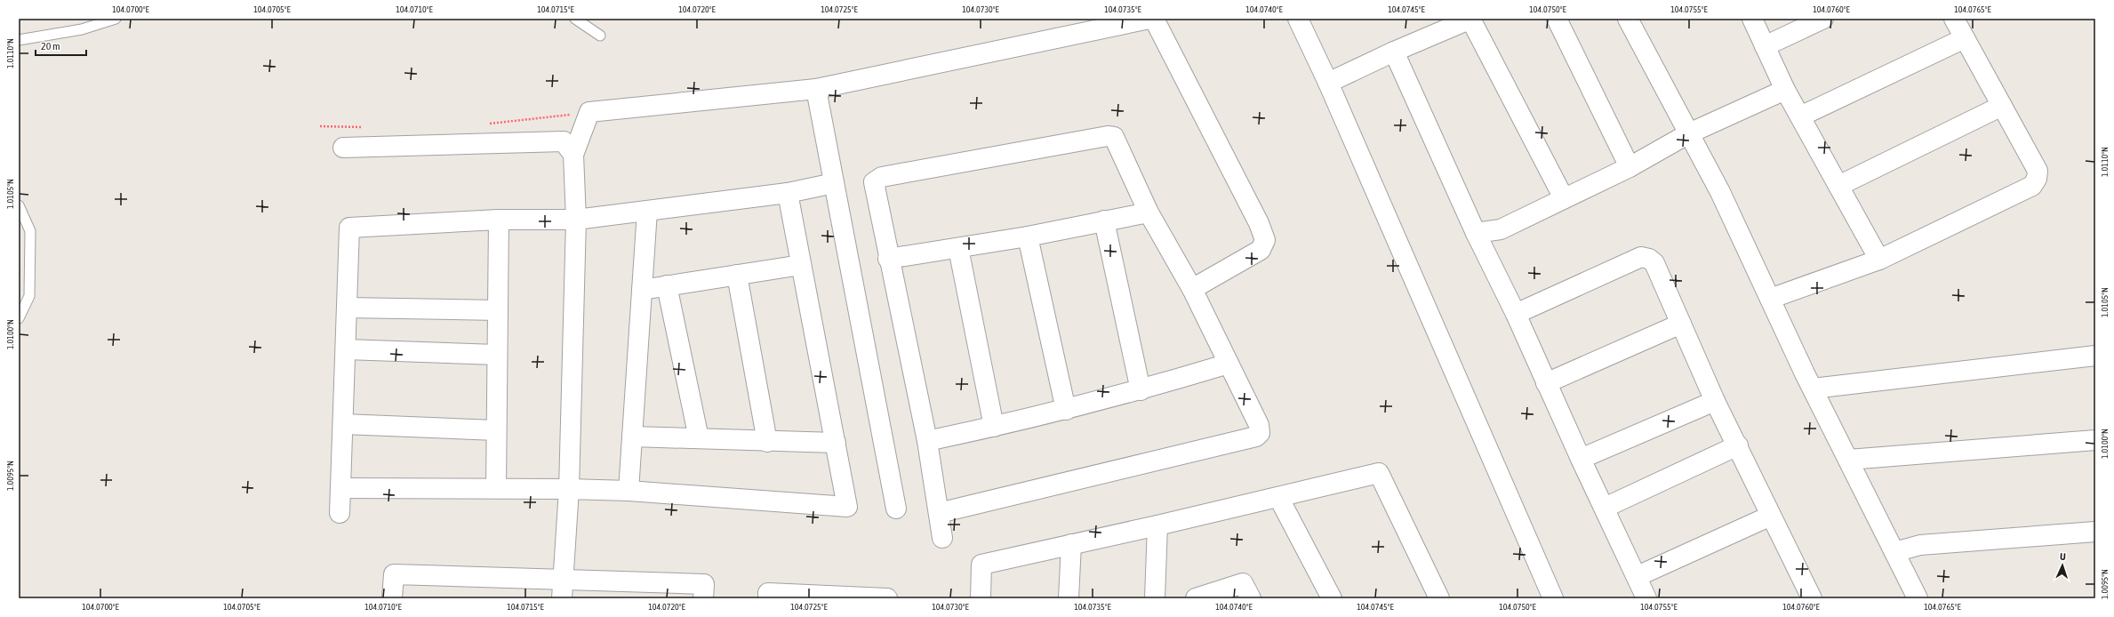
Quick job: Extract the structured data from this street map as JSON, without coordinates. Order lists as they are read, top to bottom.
{
  "scale_bar": "20 m",
  "north": "top",
  "coordinates": [
    "104.0700°E",
    "104.0705°E",
    "104.0710°E",
    "104.0715°E",
    "104.0720°E",
    "104.0725°E",
    "104.0730°E",
    "104.0735°E",
    "104.0740°E",
    "104.0745°E",
    "104.0750°E",
    "104.0755°E",
    "104.0760°E",
    "104.0765°E",
    "1.0110°N",
    "1.0105°N",
    "1.0100°N",
    "1.0095°N"
  ]
}
